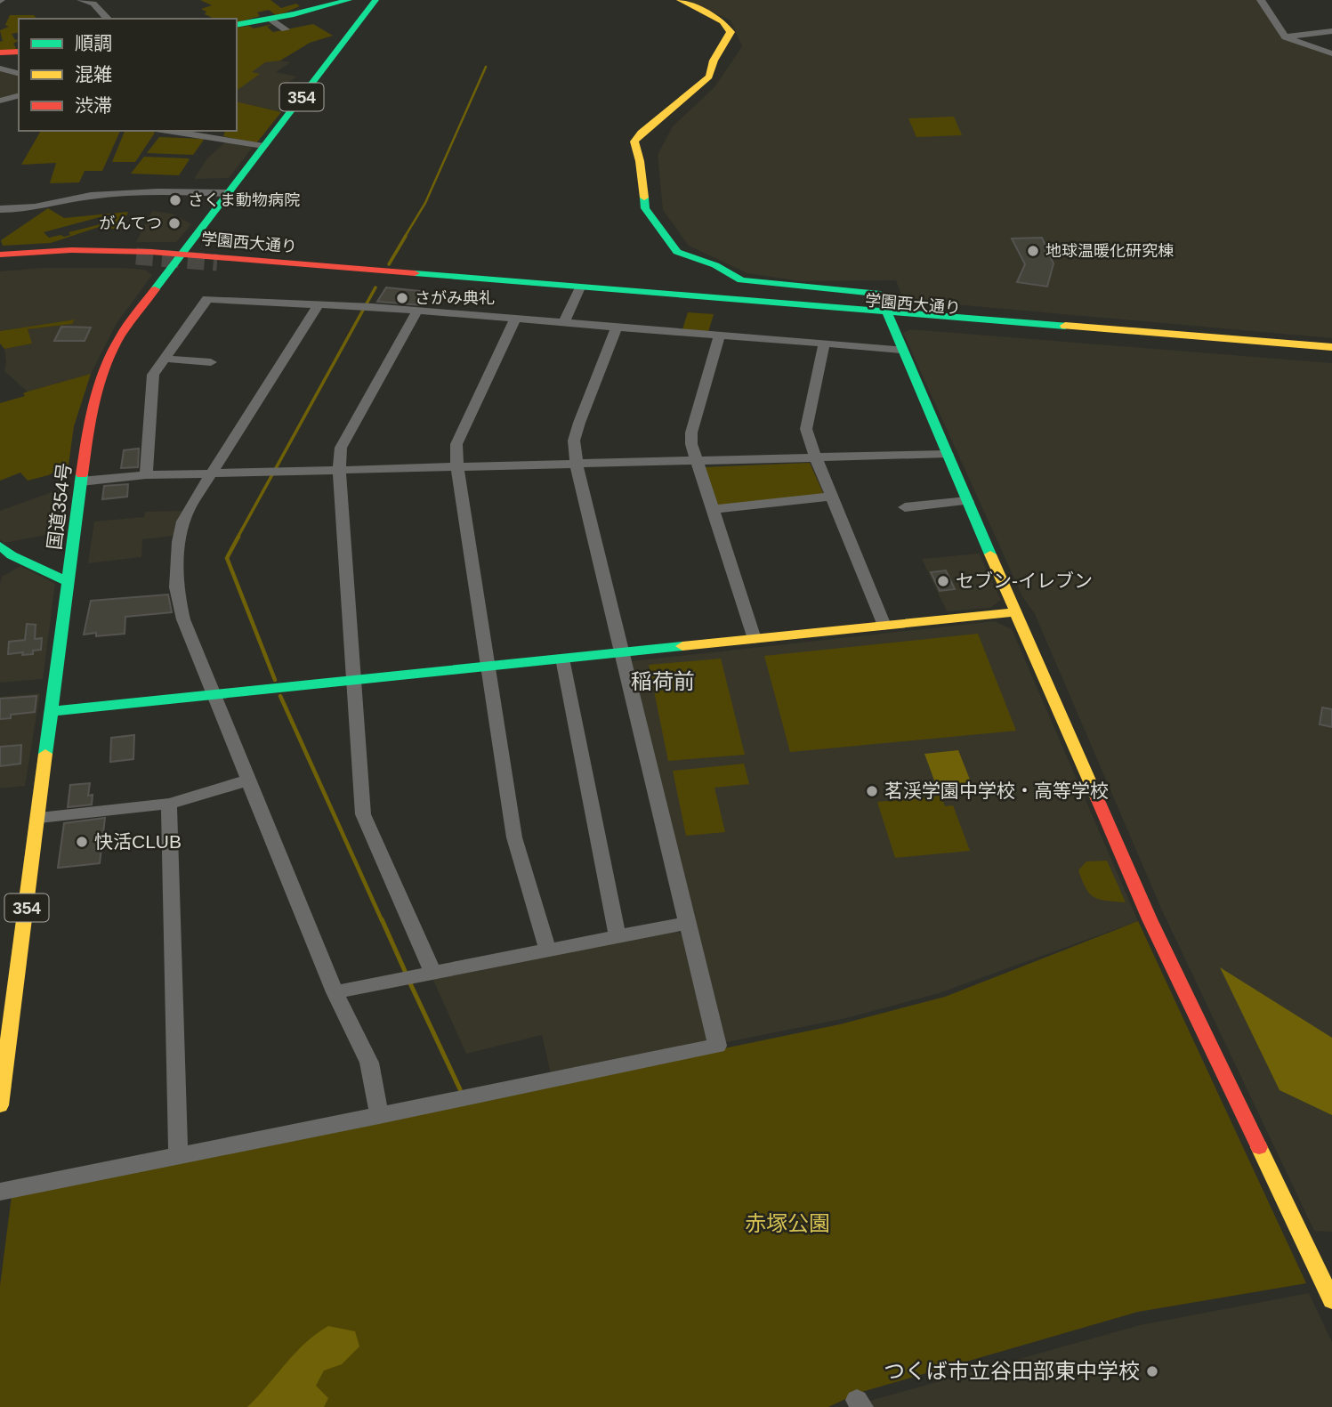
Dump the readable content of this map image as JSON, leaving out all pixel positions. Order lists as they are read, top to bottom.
{
  "streets": {
    "main road": ["354", "学園西大通り", "国道354号"]
  },
  "crossings": [
    ["学園西大通り", "国道354号"]
  ],
  "districts": ["稲荷前"],
  "parks": ["赤塚公園"],
  "places": [
    "さくま動物病院",
    "がんてつ",
    "地球温暖化研究棟",
    "さがみ典礼",
    "セブン-イレブン",
    "茗渓学園中学校・高等学校",
    "快活CLUB",
    "つくば市立谷田部東中学校"
  ],
  "legend": ["順調", "混雑", "渋滞"]
}
